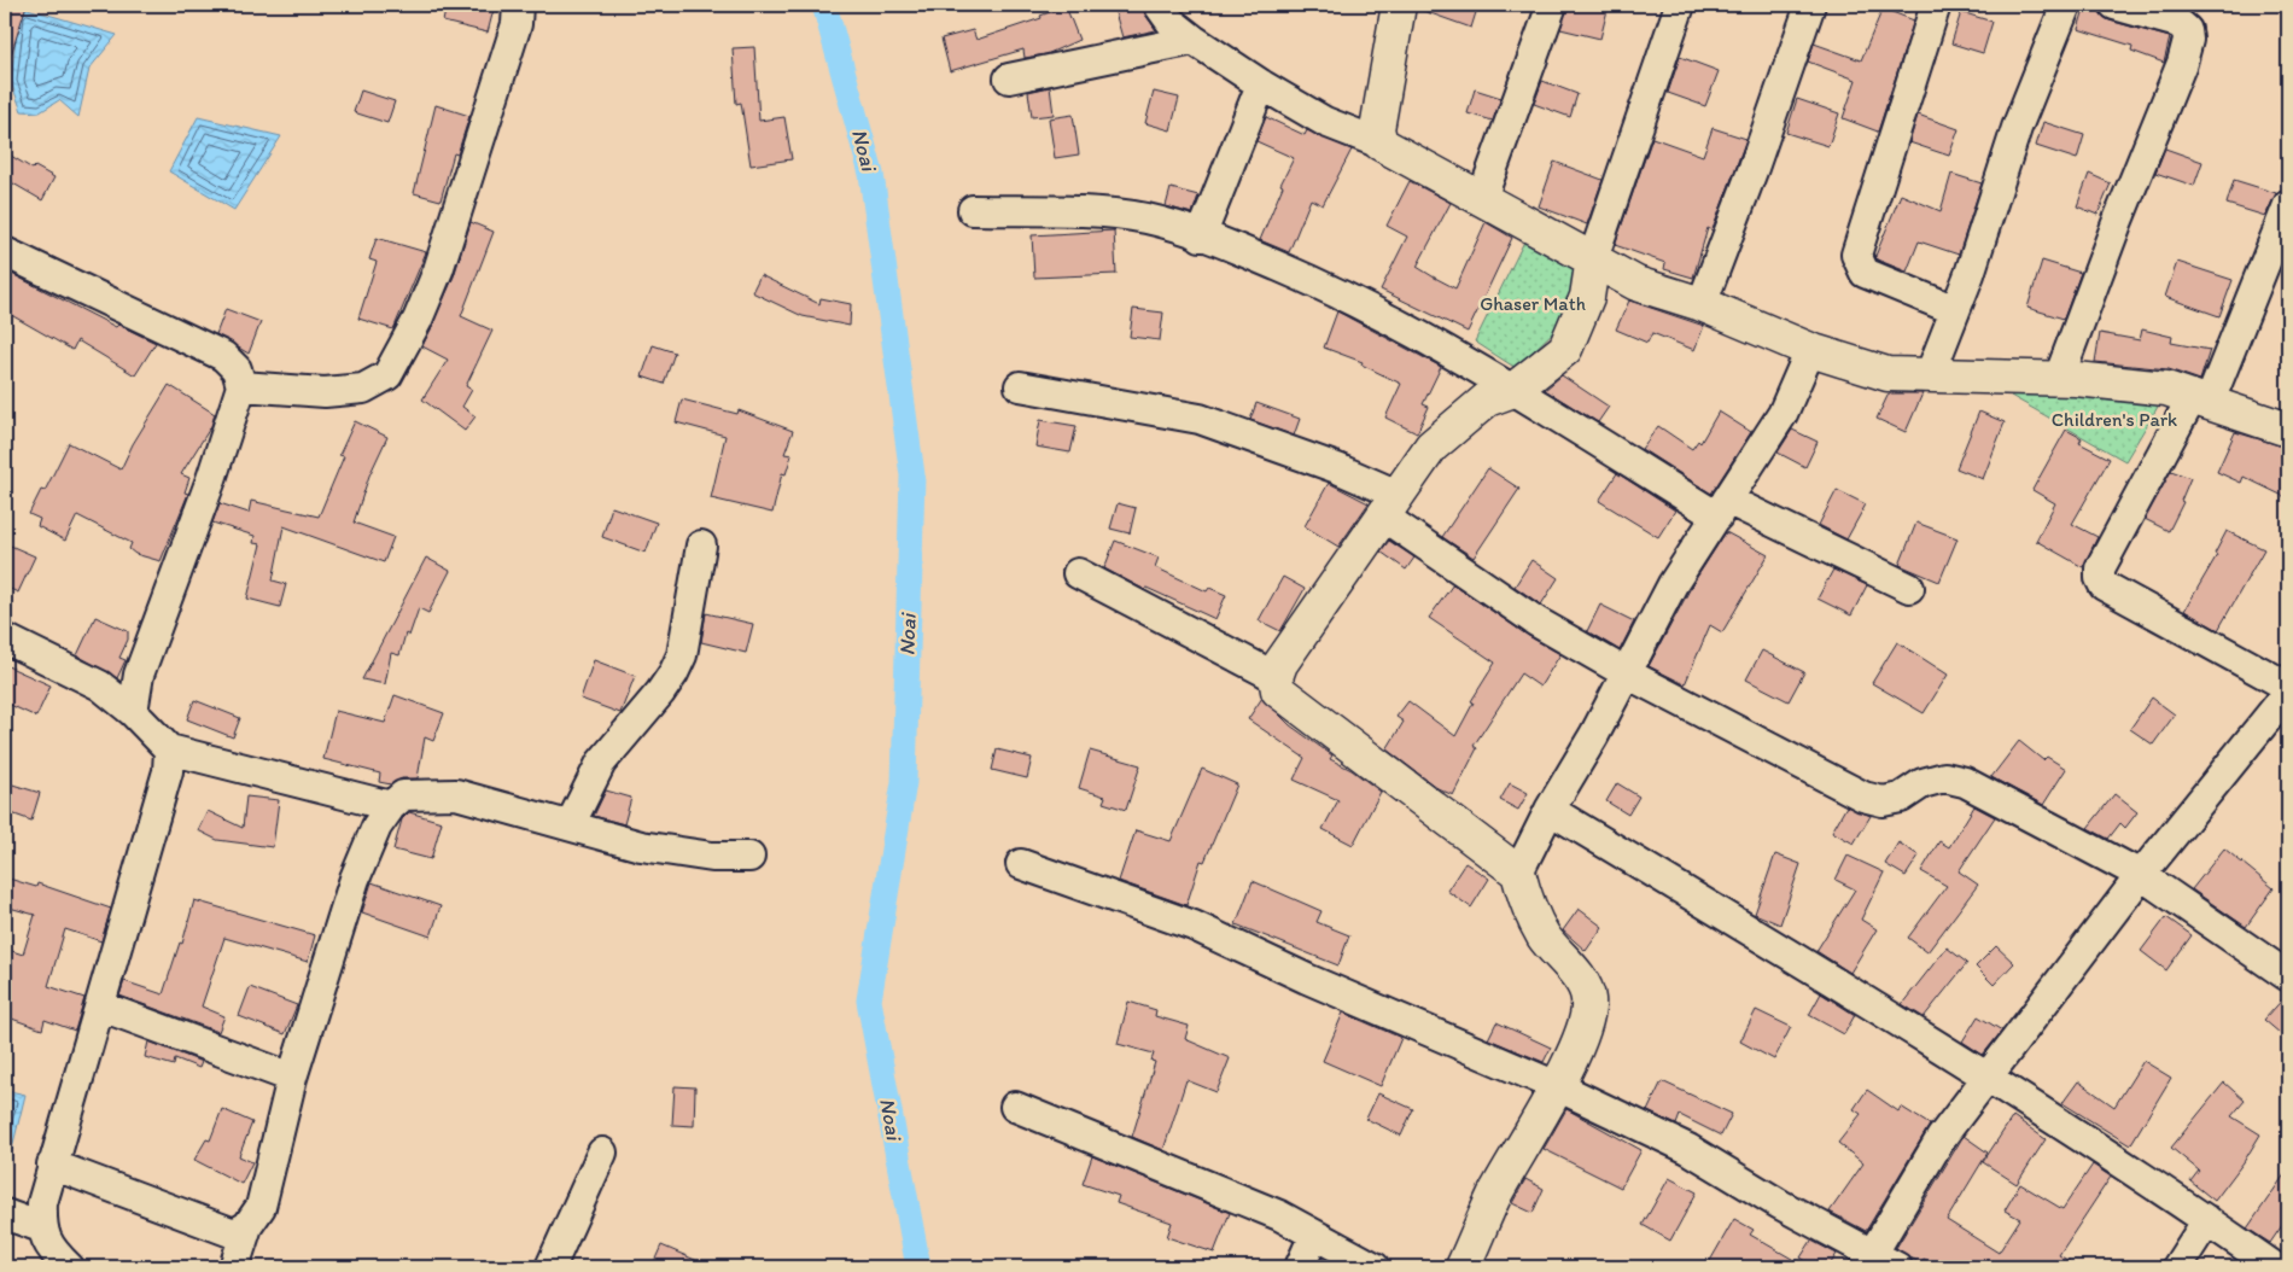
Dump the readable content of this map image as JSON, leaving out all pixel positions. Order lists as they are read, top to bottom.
{
  "water": ["Noai"],
  "parks": ["Ghaser Math", "Children's Park"]
}
